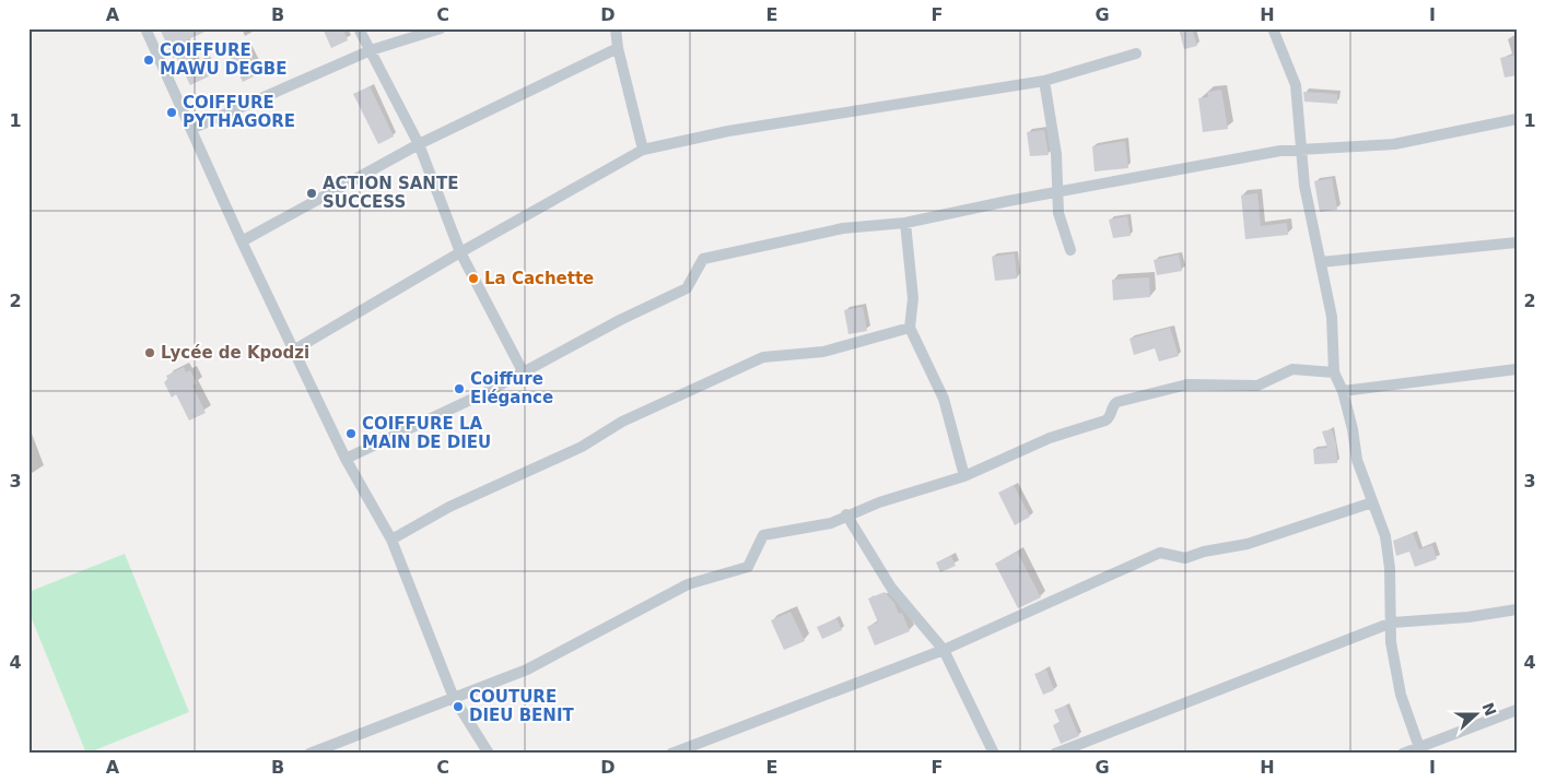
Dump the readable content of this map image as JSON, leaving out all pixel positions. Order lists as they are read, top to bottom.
{
  "places": [
    "COIFFURE MAWU DEGBE",
    "COIFFURE PYTHAGORE",
    "ACTION SANTE SUCCESS",
    "La Cachette",
    "Lycée de Kpodzi",
    "Coiffure Elégance",
    "COIFFURE LA MAIN DE DIEU",
    "COUTURE DIEU BENIT"
  ],
  "north": "right",
  "grid": {
    "columns": [
      "A",
      "B",
      "C",
      "D",
      "E",
      "F",
      "G",
      "H",
      "I"
    ],
    "rows": [
      "1",
      "2",
      "3",
      "4"
    ]
  }
}
